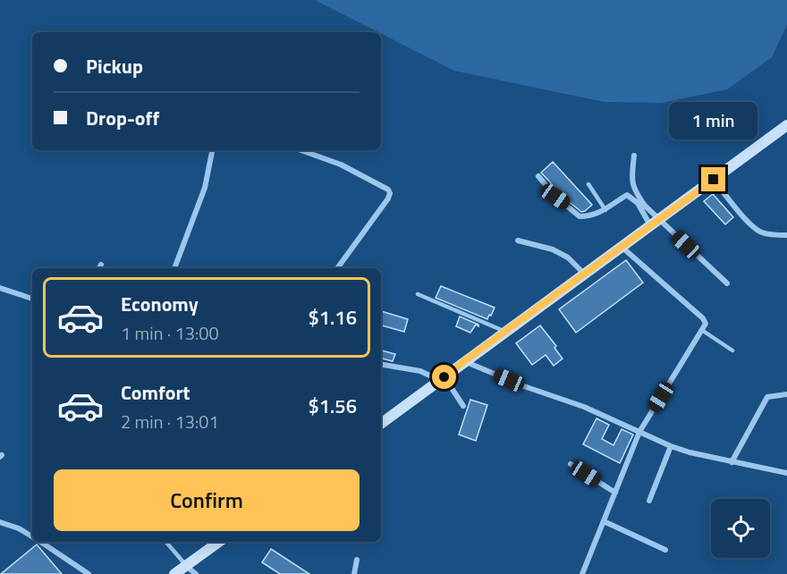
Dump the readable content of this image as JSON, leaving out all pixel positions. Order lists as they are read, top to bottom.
{
  "page": {
    "banner": ["Pickup", "Drop-off"],
    "bubble": "1 min",
    "list": [
      {
        "name": "Economy",
        "note": "1 min · 13:00",
        "value": "$1.16"
      },
      {
        "name": "Comfort",
        "note": "2 min · 13:01",
        "value": "$1.56"
      }
    ],
    "buttons": "Confirm"
  }
}
